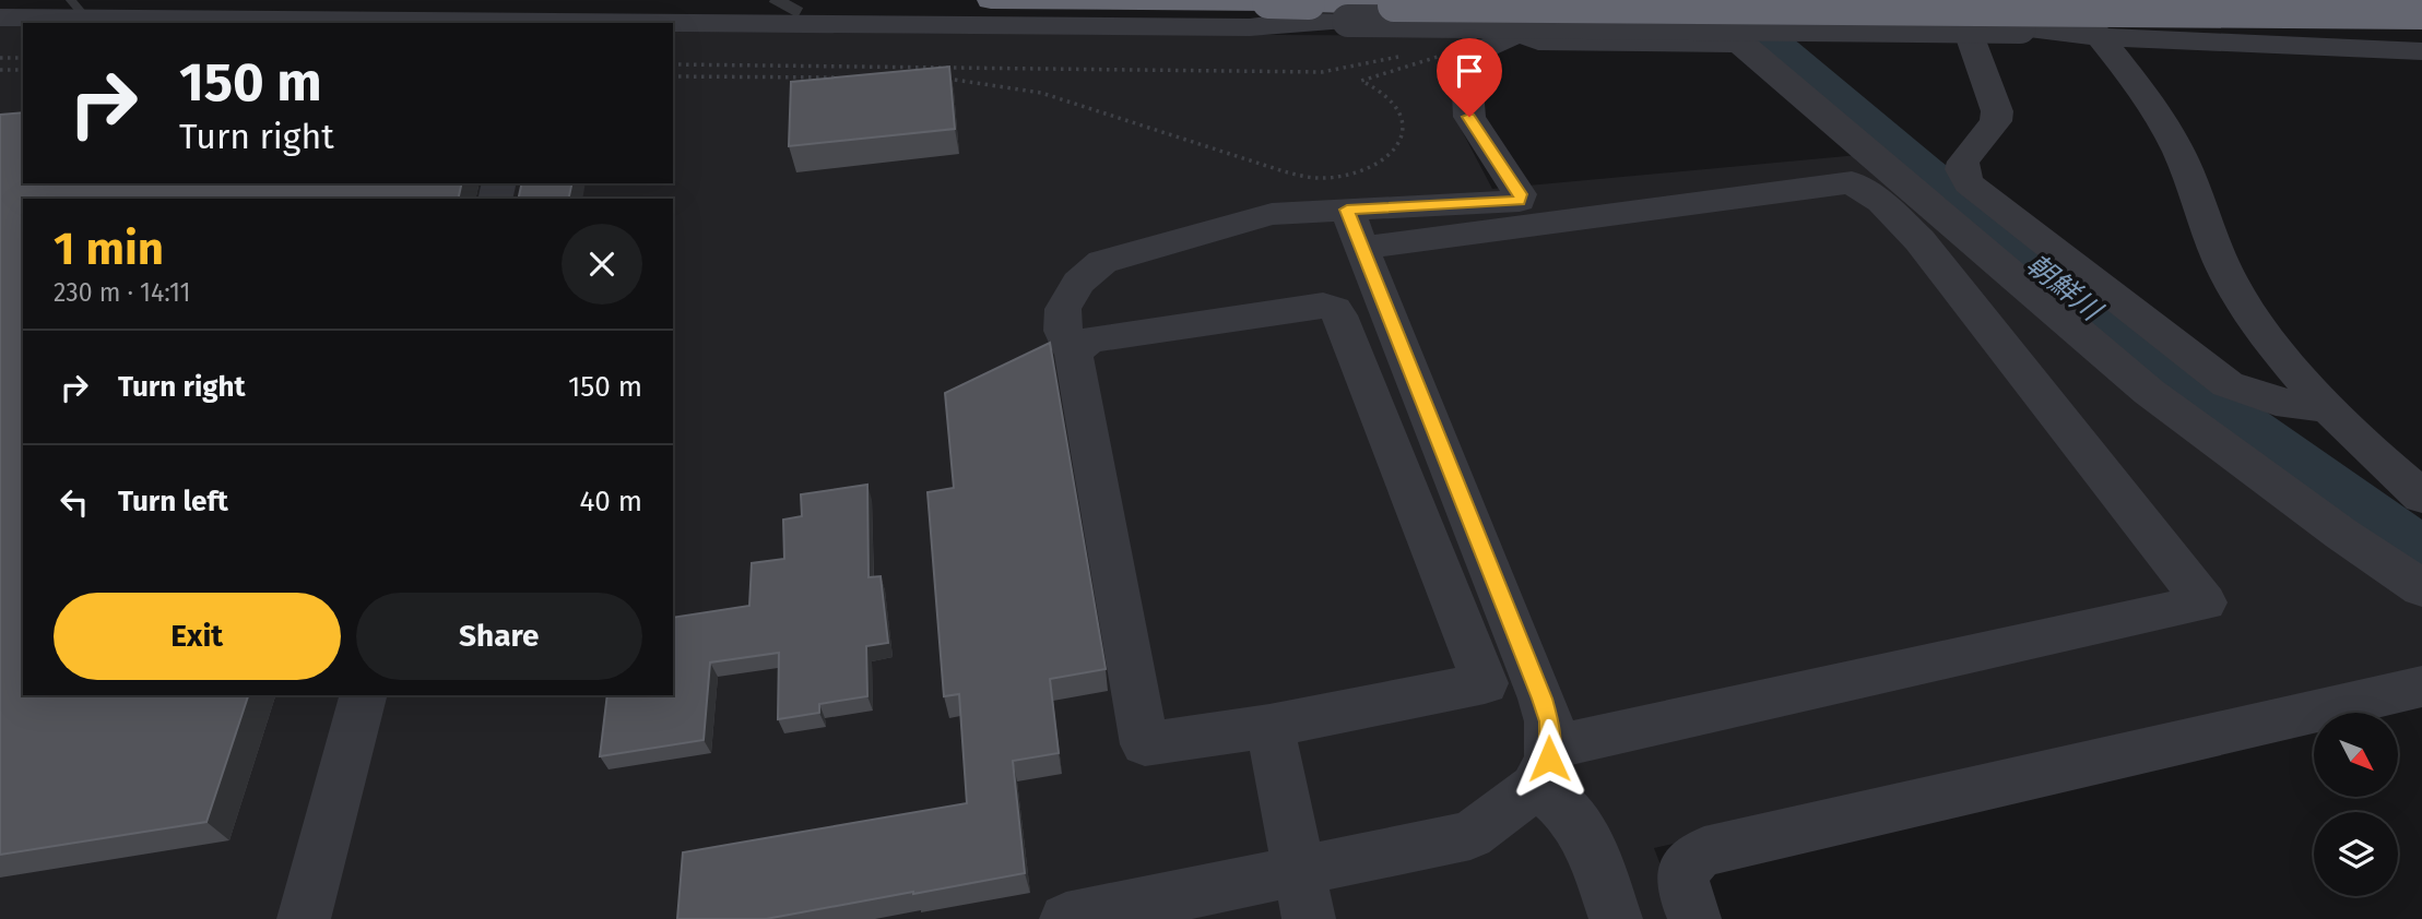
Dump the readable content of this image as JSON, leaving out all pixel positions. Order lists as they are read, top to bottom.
{
  "water": ["朝鮮川"],
  "north": "bottom right",
  "page": {
    "turn": ["150 m", "Turn right"],
    "heading": ["1 min", "230 m · 14:11"],
    "list": [
      {
        "name": "Turn right",
        "value": "150 m"
      },
      {
        "name": "Turn left",
        "value": "40 m"
      }
    ],
    "buttons": ["Exit", "Share"]
  }
}
